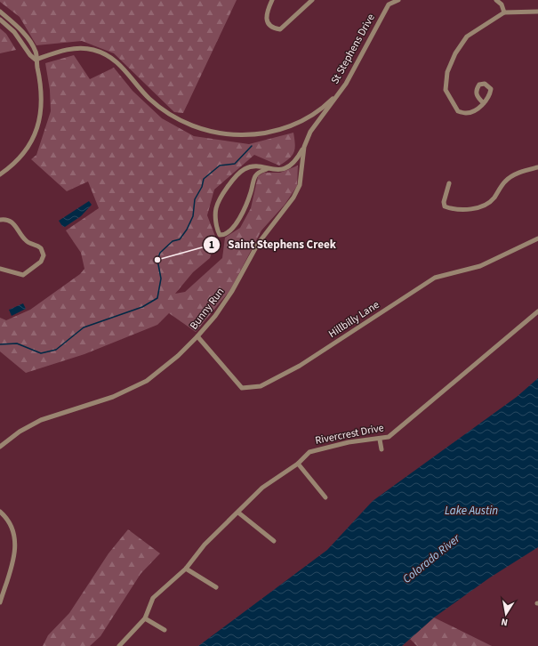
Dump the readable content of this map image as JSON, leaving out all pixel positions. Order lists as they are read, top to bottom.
{
  "streets": {
    "street": [
      "St Stephens Drive",
      "Bunny Run",
      "Hillbilly Lane",
      "Rivercrest Drive"
    ]
  },
  "crossings": [
    ["St Stephens Drive", "Bunny Run"],
    ["Bunny Run", "Hillbilly Lane"]
  ],
  "water": ["Lake Austin", "Colorado River"],
  "places": ["Saint Stephens Creek"],
  "north": "bottom"
}
